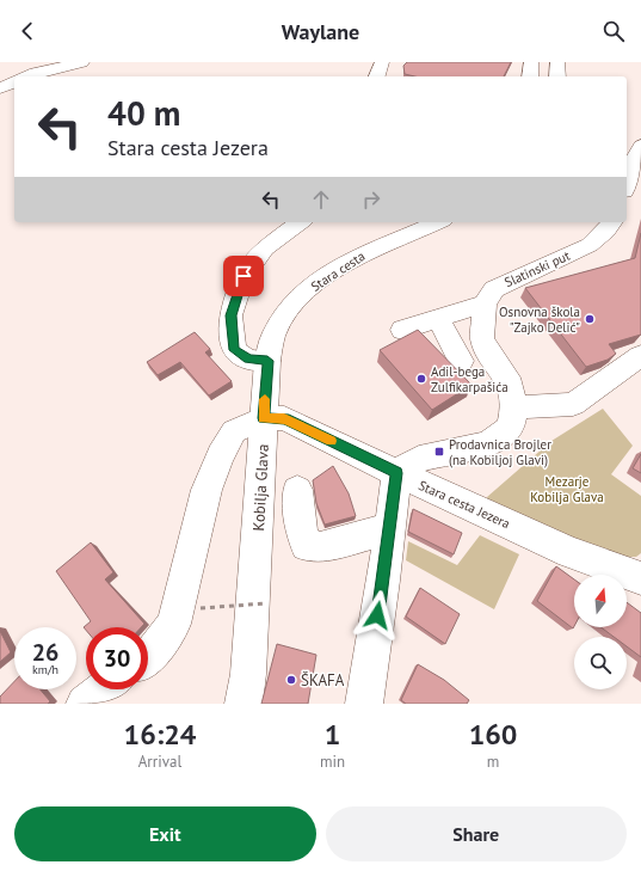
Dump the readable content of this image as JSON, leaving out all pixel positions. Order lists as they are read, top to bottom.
{
  "streets": {
    "street": [
      "Slatinski put",
      "Stara cesta",
      "Kobilja Glava",
      "Stara cesta Jezera"
    ]
  },
  "crossings": [
    ["Stara cesta", "Kobilja Glava"],
    ["Stara cesta", "Stara cesta Jezera"],
    ["Kobilja Glava", "Stara cesta Jezera"]
  ],
  "parks": ["Mezarje Kobilja Glava"],
  "places": {
    "other": ["Osnovna škola \"Zajko Delić\"", "Adil-bega Zulfikarpašića", "ŠKAFA"],
    "transit": ["Prodavnica Brojler (na Kobiljoj Glavi)"]
  },
  "north": "top",
  "page": {
    "header": "Waylane",
    "turn": ["40 m", "Stara cesta Jezera"],
    "speed": "26 km/h",
    "limit": "30",
    "eta": [
      "16:24",
      "Arrival",
      "1",
      "min",
      "160",
      "m"
    ],
    "buttons": ["Exit", "Share"]
  }
}
